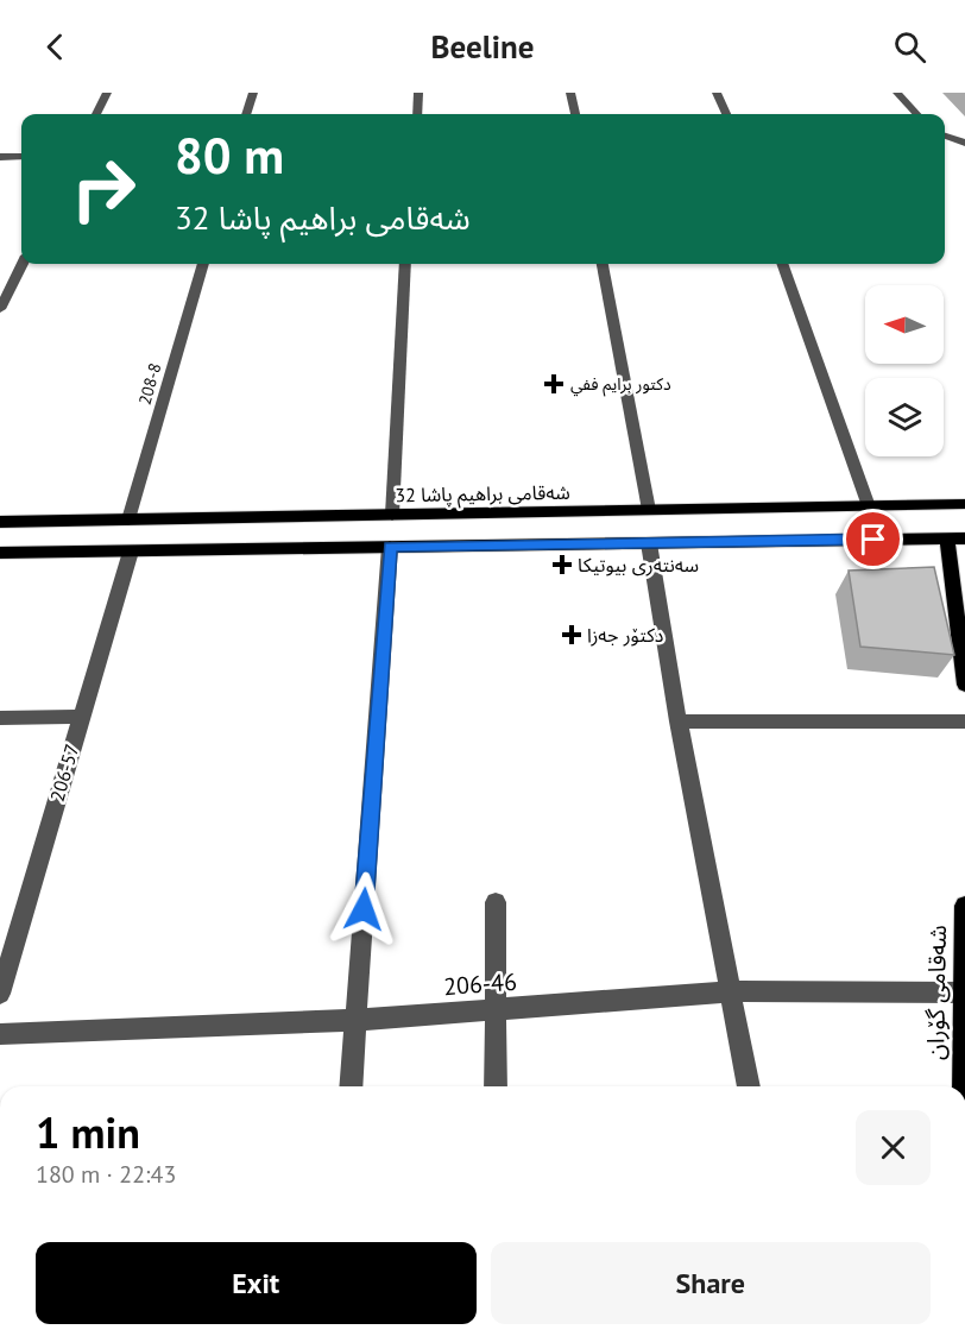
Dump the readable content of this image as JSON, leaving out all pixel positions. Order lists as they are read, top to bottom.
{
  "streets": {
    "main road": ["شەقامی براهیم پاشا 32", "شەقامی گۆران"],
    "street": ["208-8", "206-57", "206-46"]
  },
  "crossings": [
    ["208-8", "شەقامی براهیم پاشا 32"],
    ["206-46", "شەقامی گۆران"]
  ],
  "places": {
    "health": ["دكتور برايم ففي", "سەنتەری بیوتیکا", "دکتۆر جەزا"]
  },
  "north": "left",
  "page": {
    "header": "Beeline",
    "turn": ["80 m", "شەقامی براهیم پاشا 32"],
    "heading": ["1 min", "180 m · 22:43"],
    "buttons": ["Exit", "Share"]
  }
}
